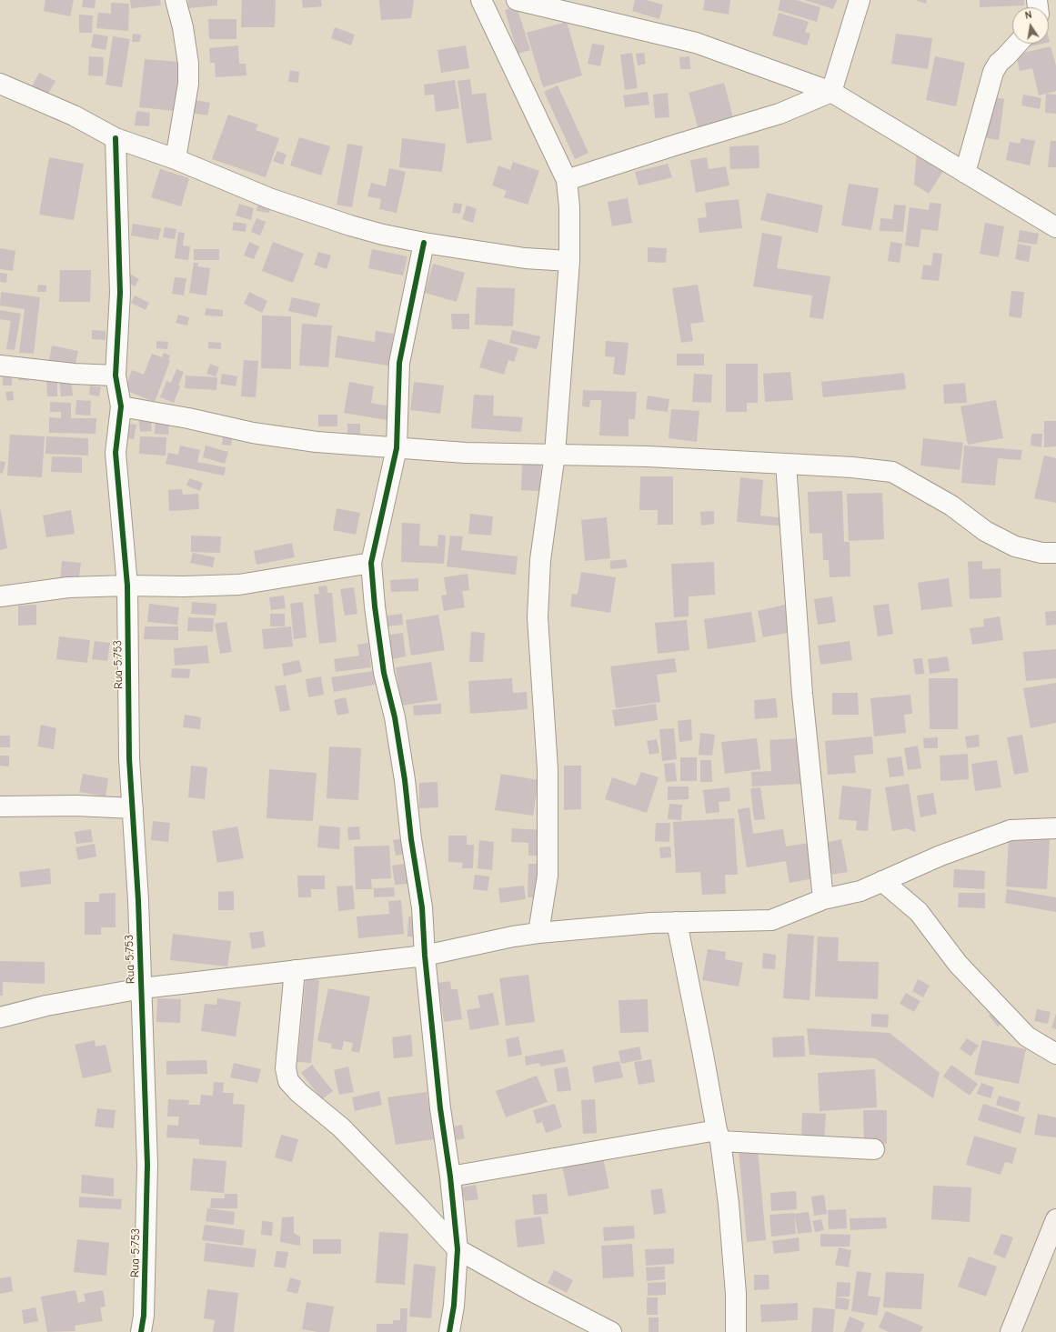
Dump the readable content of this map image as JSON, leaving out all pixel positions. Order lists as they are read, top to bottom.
{
  "streets": {
    "street": ["Rua 5.753"]
  },
  "north": "top"
}
